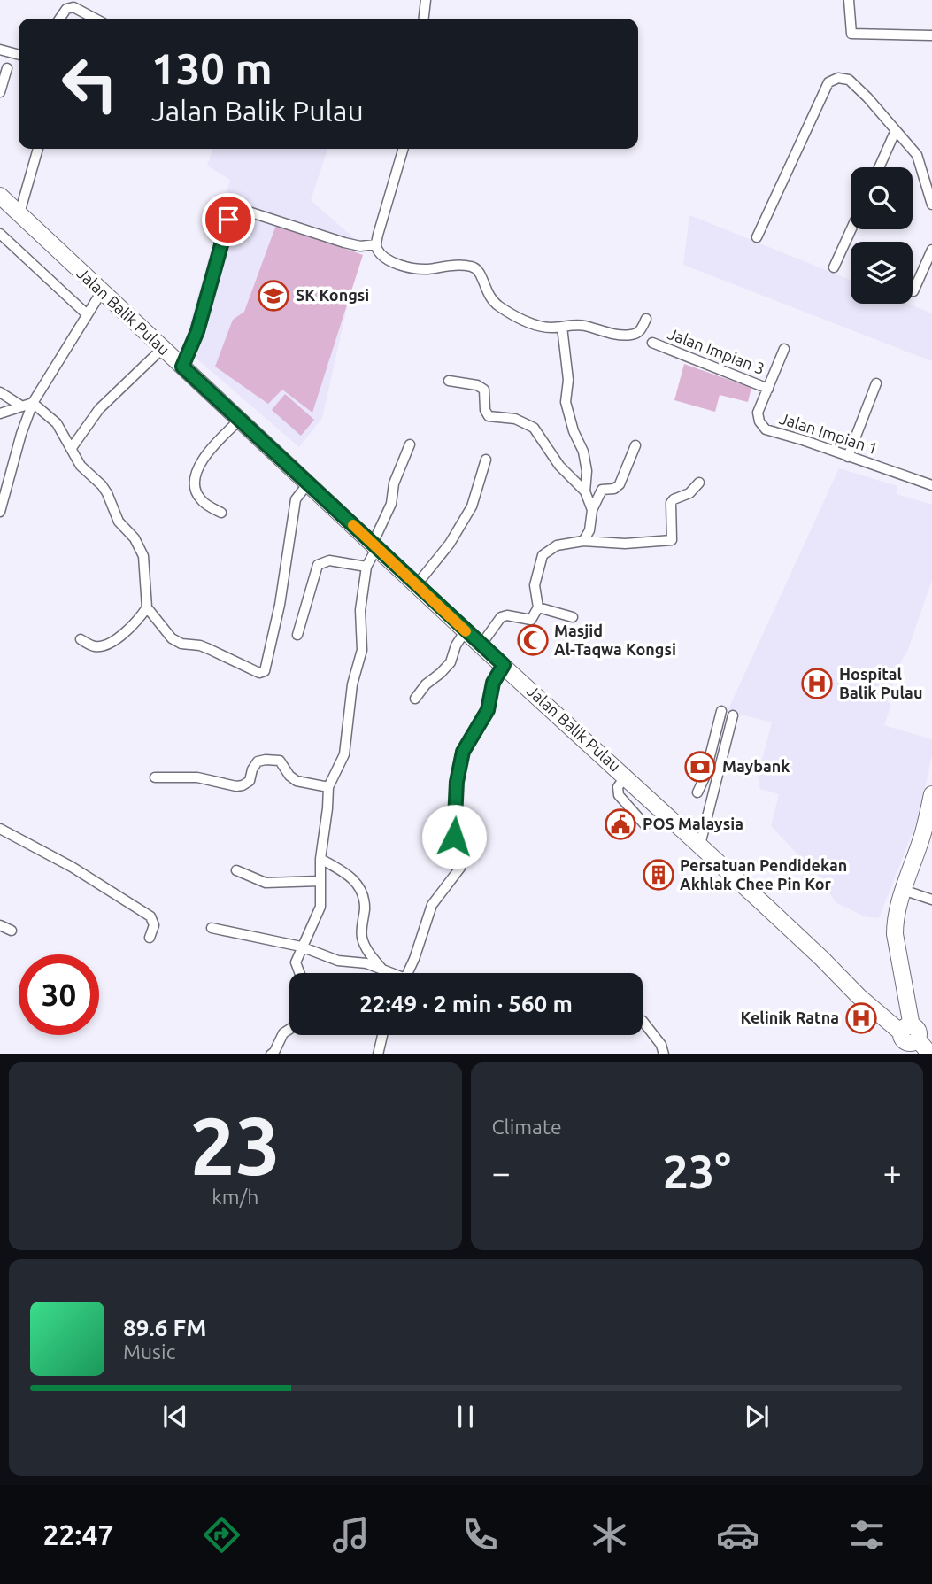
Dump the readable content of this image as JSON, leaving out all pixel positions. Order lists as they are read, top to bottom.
{
  "streets": {
    "main road": ["Jalan Balik Pulau"],
    "street": ["Jalan Impian 3", "Jalan Impian 1"]
  },
  "crossings": [
    ["Jalan Impian 3", "Jalan Impian 1"]
  ],
  "places": {
    "school or university": ["SK Kongsi"],
    "mosque": ["Masjid Al-Taqwa Kongsi"],
    "hospital": ["Hospital Balik Pulau", "Kelinik Ratna"],
    "bank": ["Maybank"],
    "public building": ["POS Malaysia"],
    "building": ["Persatuan Pendidekan Akhlak Chee Pin Kor"]
  },
  "page": {
    "turn": ["130 m", "Jalan Balik Pulau"],
    "limit": "30",
    "trip": "22:49 · 2 min · 560 m",
    "tile": [
      ["23", "km/h"],
      "Climate"
    ],
    "heat": ["−", "23°", "+"],
    "song": ["89.6 FM", "Music"],
    "tabs": "22:47"
  }
}
